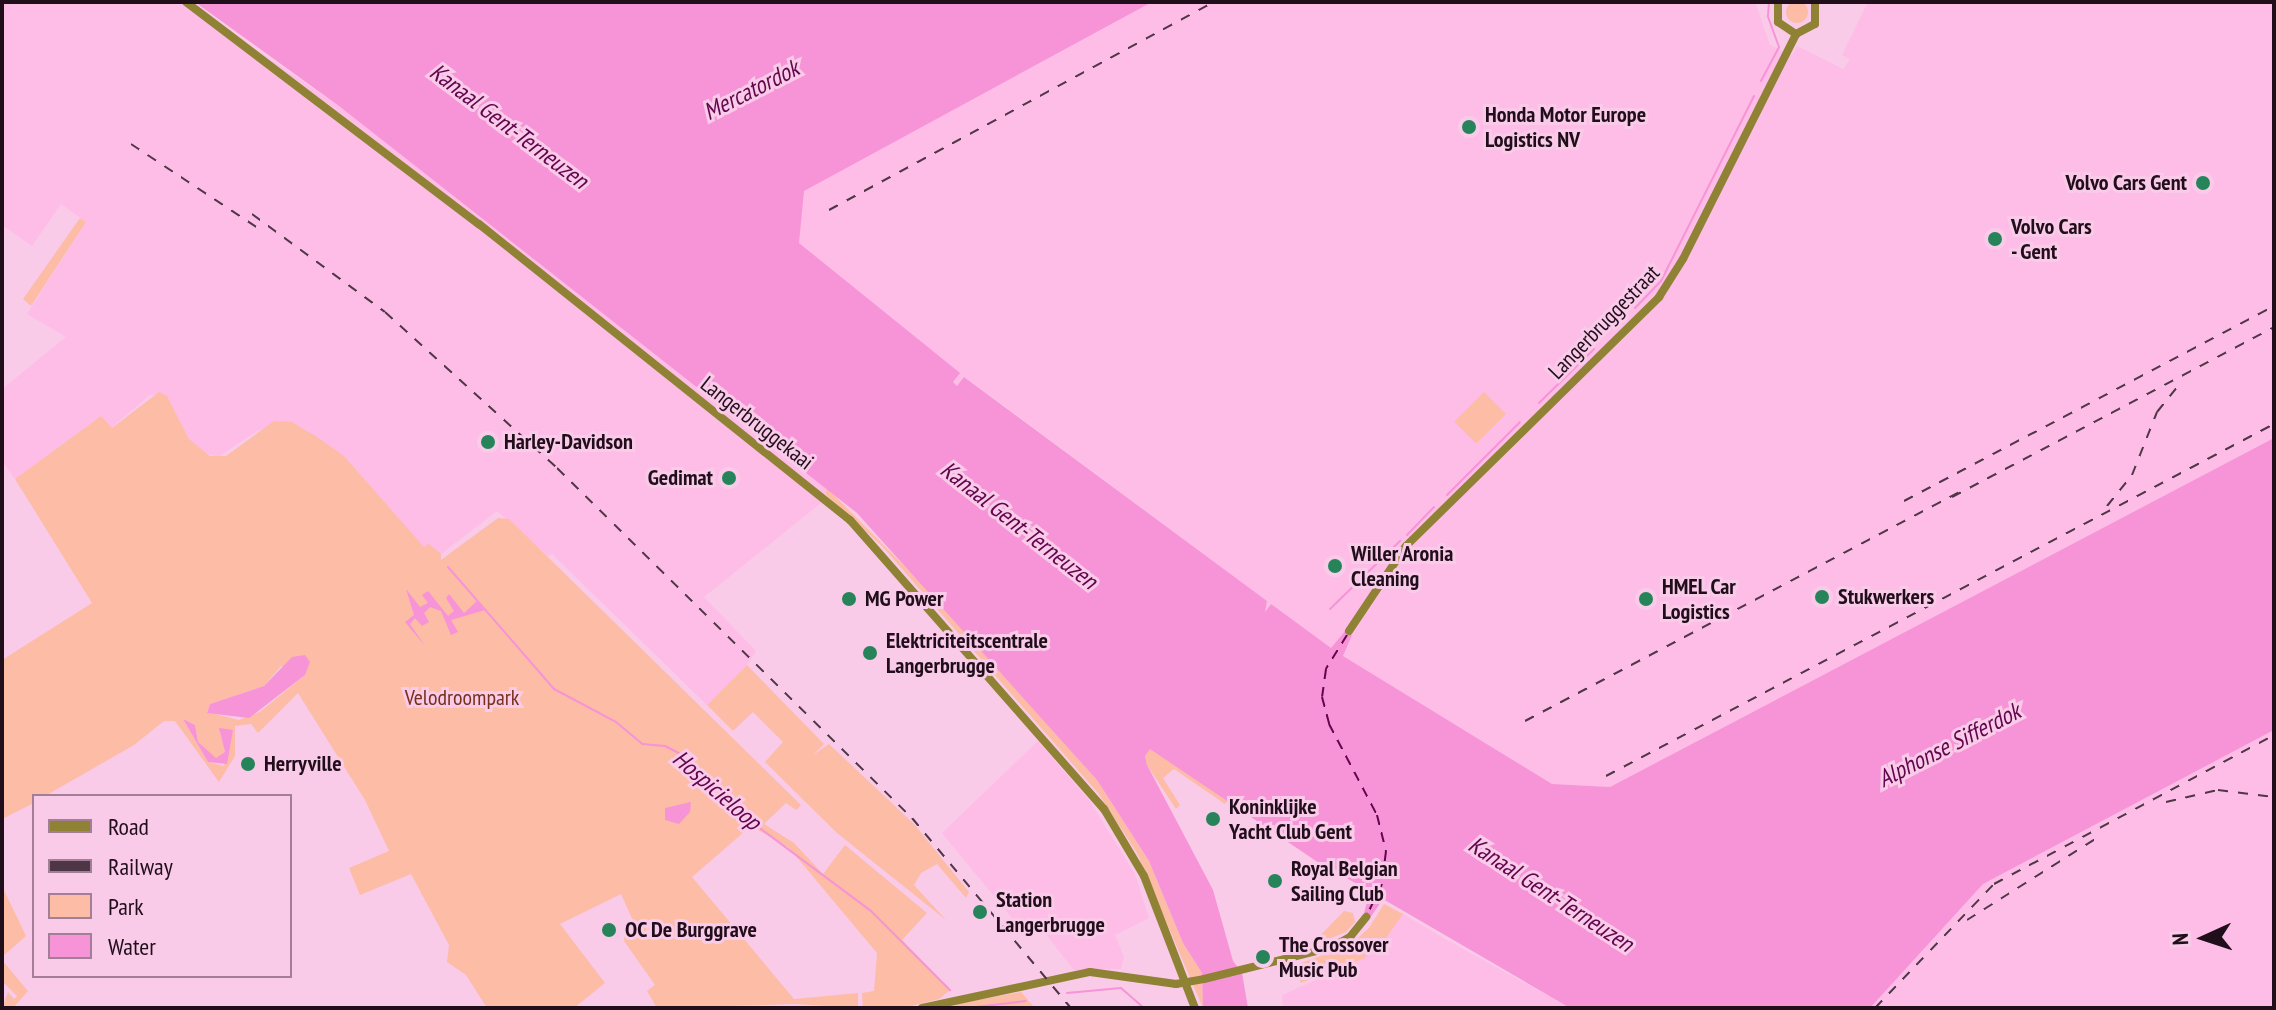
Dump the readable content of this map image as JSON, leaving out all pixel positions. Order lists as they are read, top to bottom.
{
  "streets": {
    "main road": ["Langerbruggestraat", "Langerbruggekaai"]
  },
  "water": [
    "Mercatordok",
    "Kanaal Gent-Terneuzen",
    "Alphonse Sifferdok",
    "Hospicieloop"
  ],
  "parks": ["Velodroompark"],
  "places": [
    "Honda Motor Europe Logistics NV",
    "Volvo Cars Gent",
    "Volvo Cars - Gent",
    "Harley-Davidson",
    "Gedimat",
    "Willer Aronia Cleaning",
    "Stukwerkers",
    "MG Power",
    "HMEL Car Logistics",
    "Elektriciteitscentrale Langerbrugge",
    "Herryville",
    "Koninklijke Yacht Club Gent",
    "Royal Belgian Sailing Club",
    "Station Langerbrugge",
    "OC De Burggrave",
    "The Crossover Music Pub"
  ],
  "legend": [
    "Road",
    "Railway",
    "Park",
    "Water"
  ],
  "north": "left"
}
